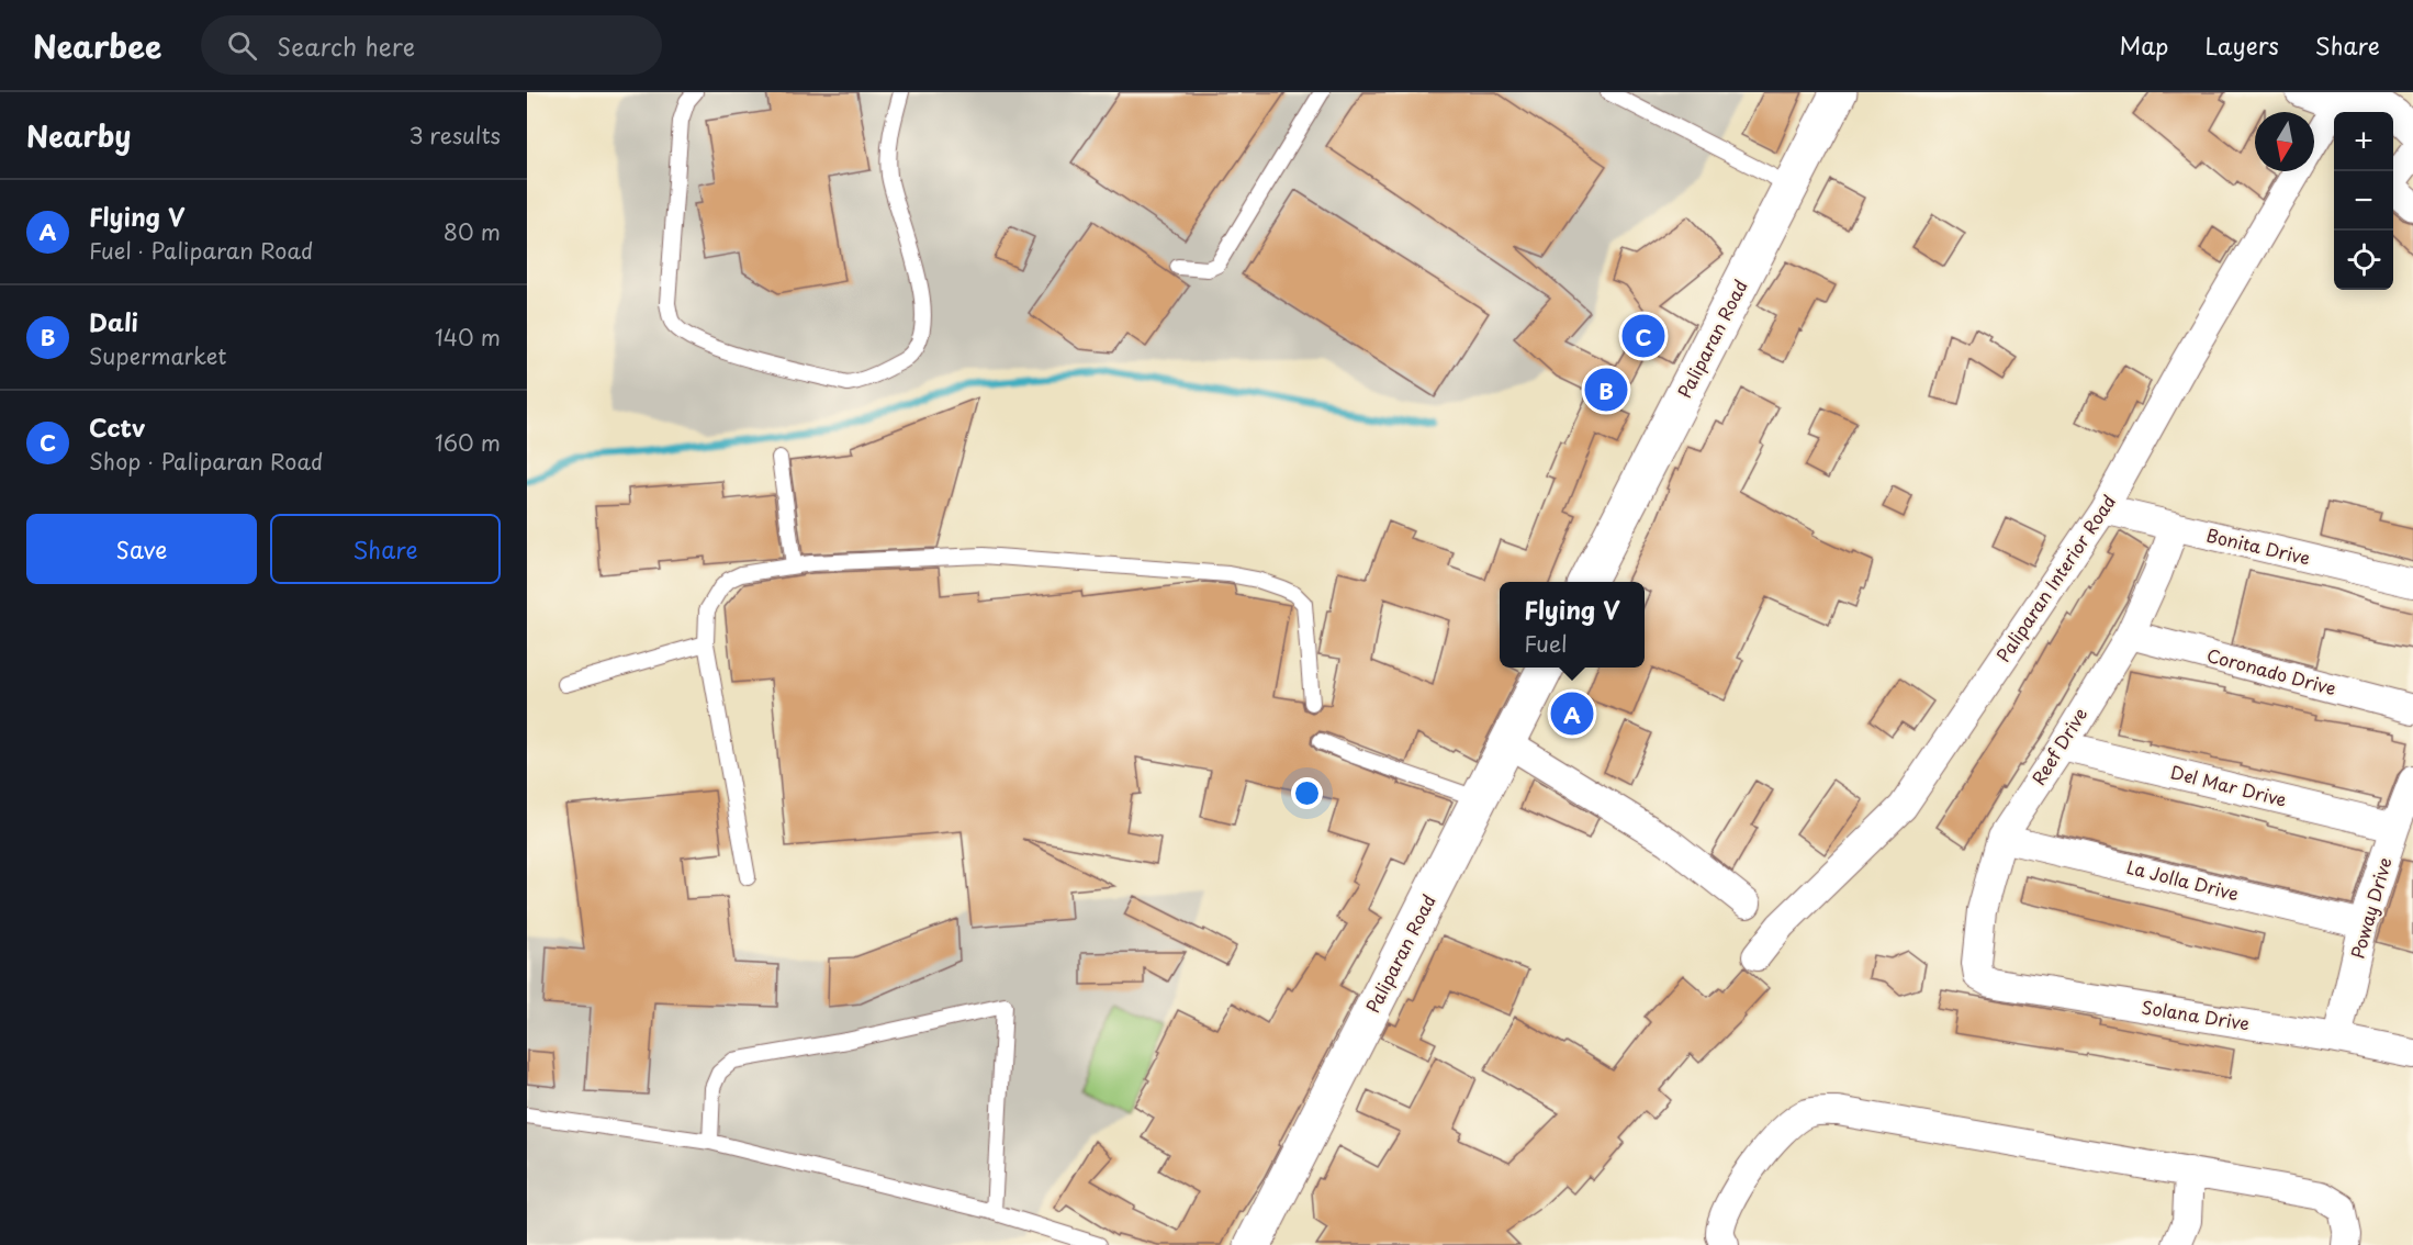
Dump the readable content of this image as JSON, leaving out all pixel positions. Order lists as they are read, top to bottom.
{
  "streets": {
    "main road": ["Paliparan Road"],
    "street": [
      "Bonita Drive",
      "Paliparan Interior Road",
      "Coronado Drive",
      "Reef Drive",
      "Del Mar Drive",
      "La Jolla Drive",
      "Poway Drive",
      "Solana Drive"
    ]
  },
  "crossings": [
    ["Bonita Drive", "Paliparan Interior Road"],
    ["Bonita Drive", "Reef Drive"],
    ["Coronado Drive", "Reef Drive"],
    ["Reef Drive", "Del Mar Drive"],
    ["Reef Drive", "La Jolla Drive"],
    ["Reef Drive", "Solana Drive"],
    ["Del Mar Drive", "Poway Drive"],
    ["La Jolla Drive", "Poway Drive"],
    ["Poway Drive", "Solana Drive"]
  ],
  "north": "bottom",
  "page": {
    "header": "Nearbee",
    "search": "Search here",
    "nav": ["Map", "Layers", "Share"],
    "heading": ["Nearby", "3 results"],
    "map_buttons": ["+", "−"],
    "list": [
      {
        "mark": "A",
        "name": "Flying V",
        "note": "Fuel · Paliparan Road",
        "value": "80 m"
      },
      {
        "mark": "B",
        "name": "Dali",
        "note": "Supermarket",
        "value": "140 m"
      },
      {
        "mark": "C",
        "name": "Cctv",
        "note": "Shop · Paliparan Road",
        "value": "160 m"
      }
    ],
    "pins": ["C", "B", "A"],
    "buttons": ["Save", "Share"],
    "popup": ["Flying V", "Fuel"]
  }
}
